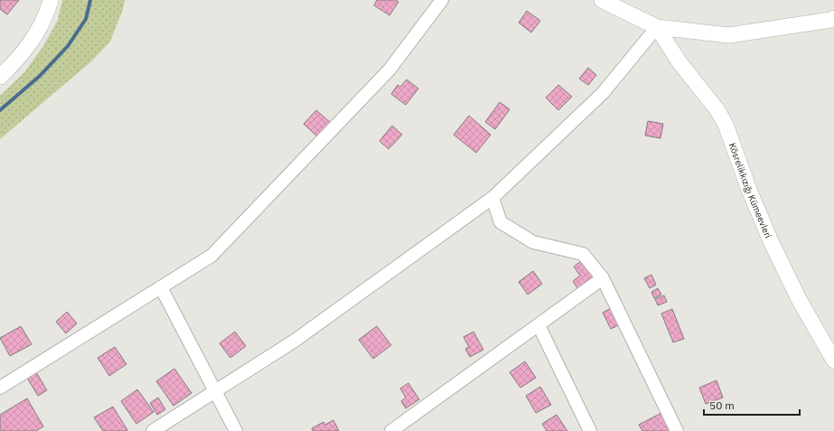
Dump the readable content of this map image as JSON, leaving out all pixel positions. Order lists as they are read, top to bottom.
{
  "streets": {
    "street": ["Kösrelikkızığı Kümeevleri"]
  },
  "scale_bar": "50 m"
}
